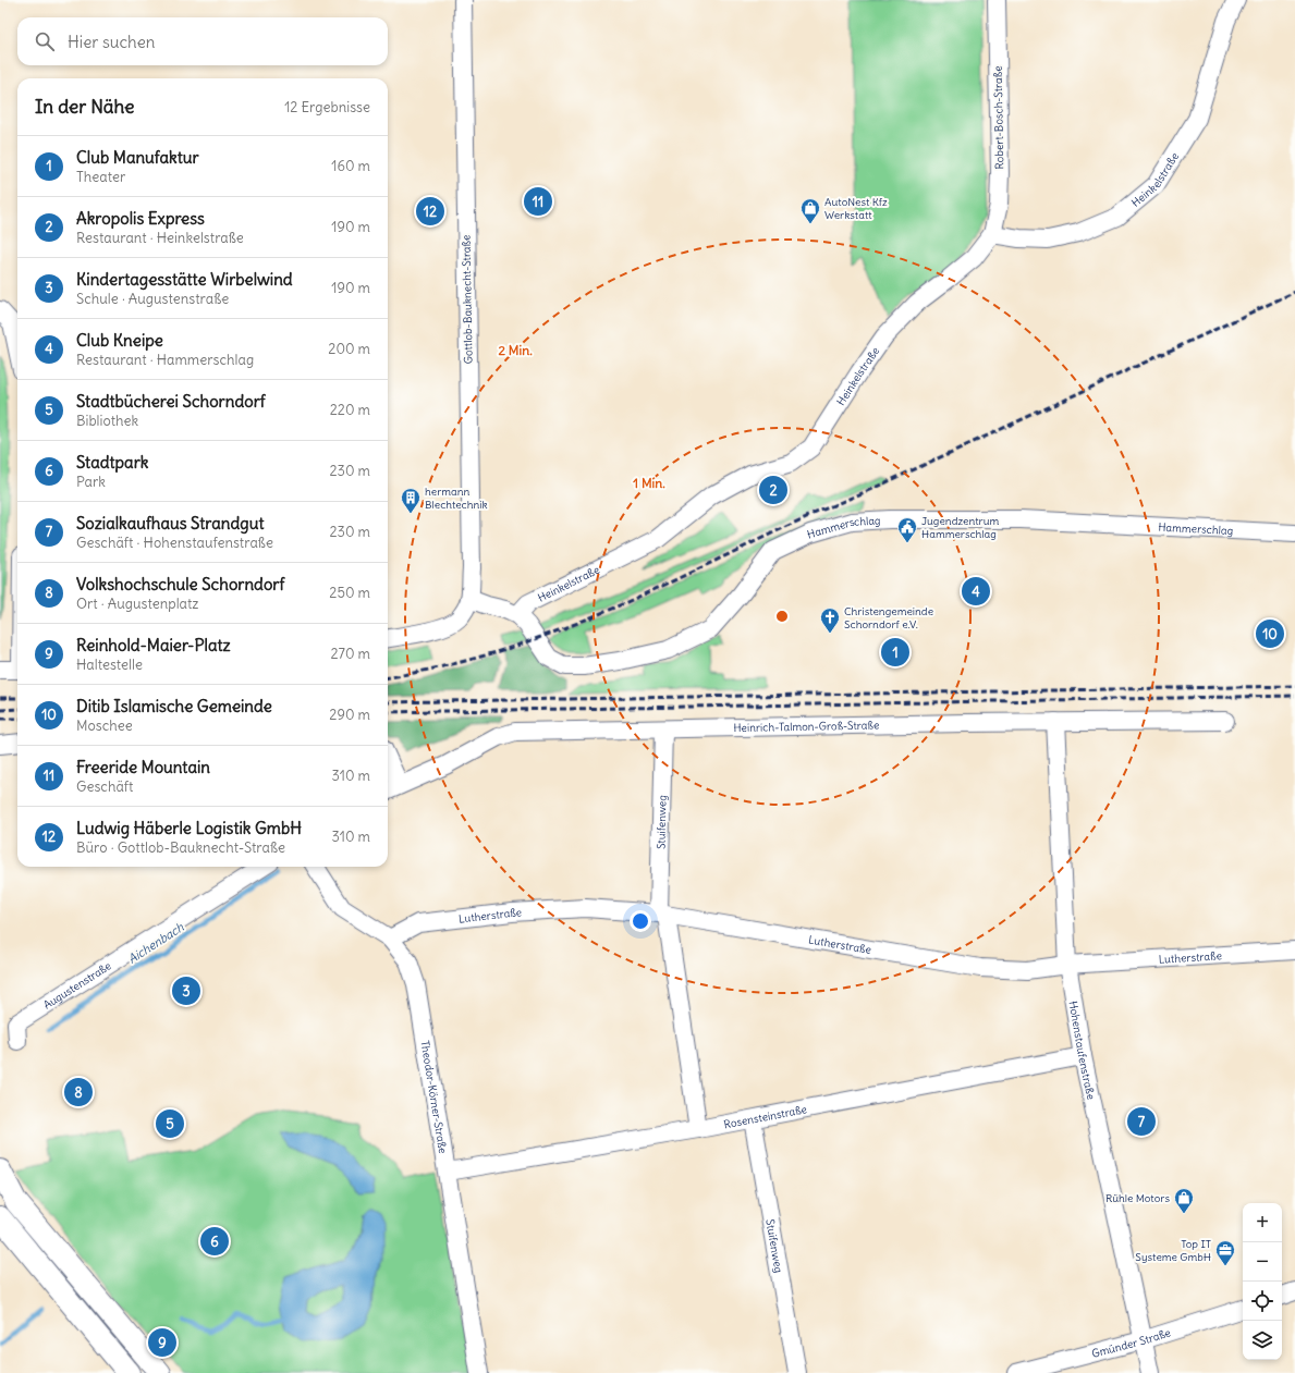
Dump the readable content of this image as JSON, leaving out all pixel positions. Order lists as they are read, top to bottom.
{
  "streets": {
    "street": [
      "Robert-Bosch-Straße",
      "Heinkelstraße",
      "Gottlob-Bauknecht-Straße",
      "Hammerschlag",
      "Heinrich-Talmon-Groß-Straße",
      "Stuifenweg",
      "Lutherstraße",
      "Augustenstraße",
      "Hohenstaufenstraße",
      "Theodor-Körner-Straße",
      "Rosensteinstraße",
      "Gmünder Straße"
    ]
  },
  "crossings": [
    ["Robert-Bosch-Straße", "Heinkelstraße"],
    ["Heinkelstraße", "Hammerschlag"],
    ["Heinrich-Talmon-Groß-Straße", "Stuifenweg"],
    ["Heinrich-Talmon-Groß-Straße", "Hohenstaufenstraße"],
    ["Stuifenweg", "Lutherstraße"],
    ["Stuifenweg", "Rosensteinstraße"],
    ["Lutherstraße", "Hohenstaufenstraße"],
    ["Lutherstraße", "Theodor-Körner-Straße"],
    ["Hohenstaufenstraße", "Rosensteinstraße"],
    ["Hohenstaufenstraße", "Gmünder Straße"],
    ["Theodor-Körner-Straße", "Rosensteinstraße"]
  ],
  "water": ["Aichenbach"],
  "places": {
    "shop": ["AutoNest Kfz Werkstatt", "Rühle Motors"],
    "building": ["hermann Blechtechnik"],
    "public building": ["Jugendzentrum Hammerschlag"],
    "church": ["Christengemeinde Schorndorf e.V."],
    "office": ["Top IT Systeme GmbH"]
  },
  "page": {
    "search": "Hier suchen",
    "heading": ["In der Nähe", "12 Ergebnisse"],
    "list": [
      {
        "mark": "1",
        "name": "Club Manufaktur",
        "note": "Theater",
        "value": "160 m"
      },
      {
        "mark": "2",
        "name": "Akropolis Express",
        "note": "Restaurant · Heinkelstraße",
        "value": "190 m"
      },
      {
        "mark": "3",
        "name": "Kindertagesstätte Wirbelwind",
        "note": "Schule · Augustenstraße",
        "value": "190 m"
      },
      {
        "mark": "4",
        "name": "Club Kneipe",
        "note": "Restaurant · Hammerschlag",
        "value": "200 m"
      },
      {
        "mark": "5",
        "name": "Stadtbücherei Schorndorf",
        "note": "Bibliothek",
        "value": "220 m"
      },
      {
        "mark": "6",
        "name": "Stadtpark",
        "note": "Park",
        "value": "230 m"
      },
      {
        "mark": "7",
        "name": "Sozialkaufhaus Strandgut",
        "note": "Geschäft · Hohenstaufenstraße",
        "value": "230 m"
      },
      {
        "mark": "8",
        "name": "Volkshochschule Schorndorf",
        "note": "Ort · Augustenplatz",
        "value": "250 m"
      },
      {
        "mark": "9",
        "name": "Reinhold-Maier-Platz",
        "note": "Haltestelle",
        "value": "270 m"
      },
      {
        "mark": "10",
        "name": "Ditib Islamische Gemeinde",
        "note": "Moschee",
        "value": "290 m"
      },
      {
        "mark": "11",
        "name": "Freeride Mountain",
        "note": "Geschäft",
        "value": "310 m"
      },
      {
        "mark": "12",
        "name": "Ludwig Häberle Logistik GmbH",
        "note": "Büro · Gottlob-Bauknecht-Straße",
        "value": "310 m"
      }
    ],
    "pins": [
      "11",
      "12",
      "2",
      "4",
      "10",
      "1",
      "3",
      "8",
      "7",
      "5",
      "6",
      "9"
    ],
    "map_buttons": ["+", "−"]
  },
  "rings": ["2 Min.", "1 Min."]
}
